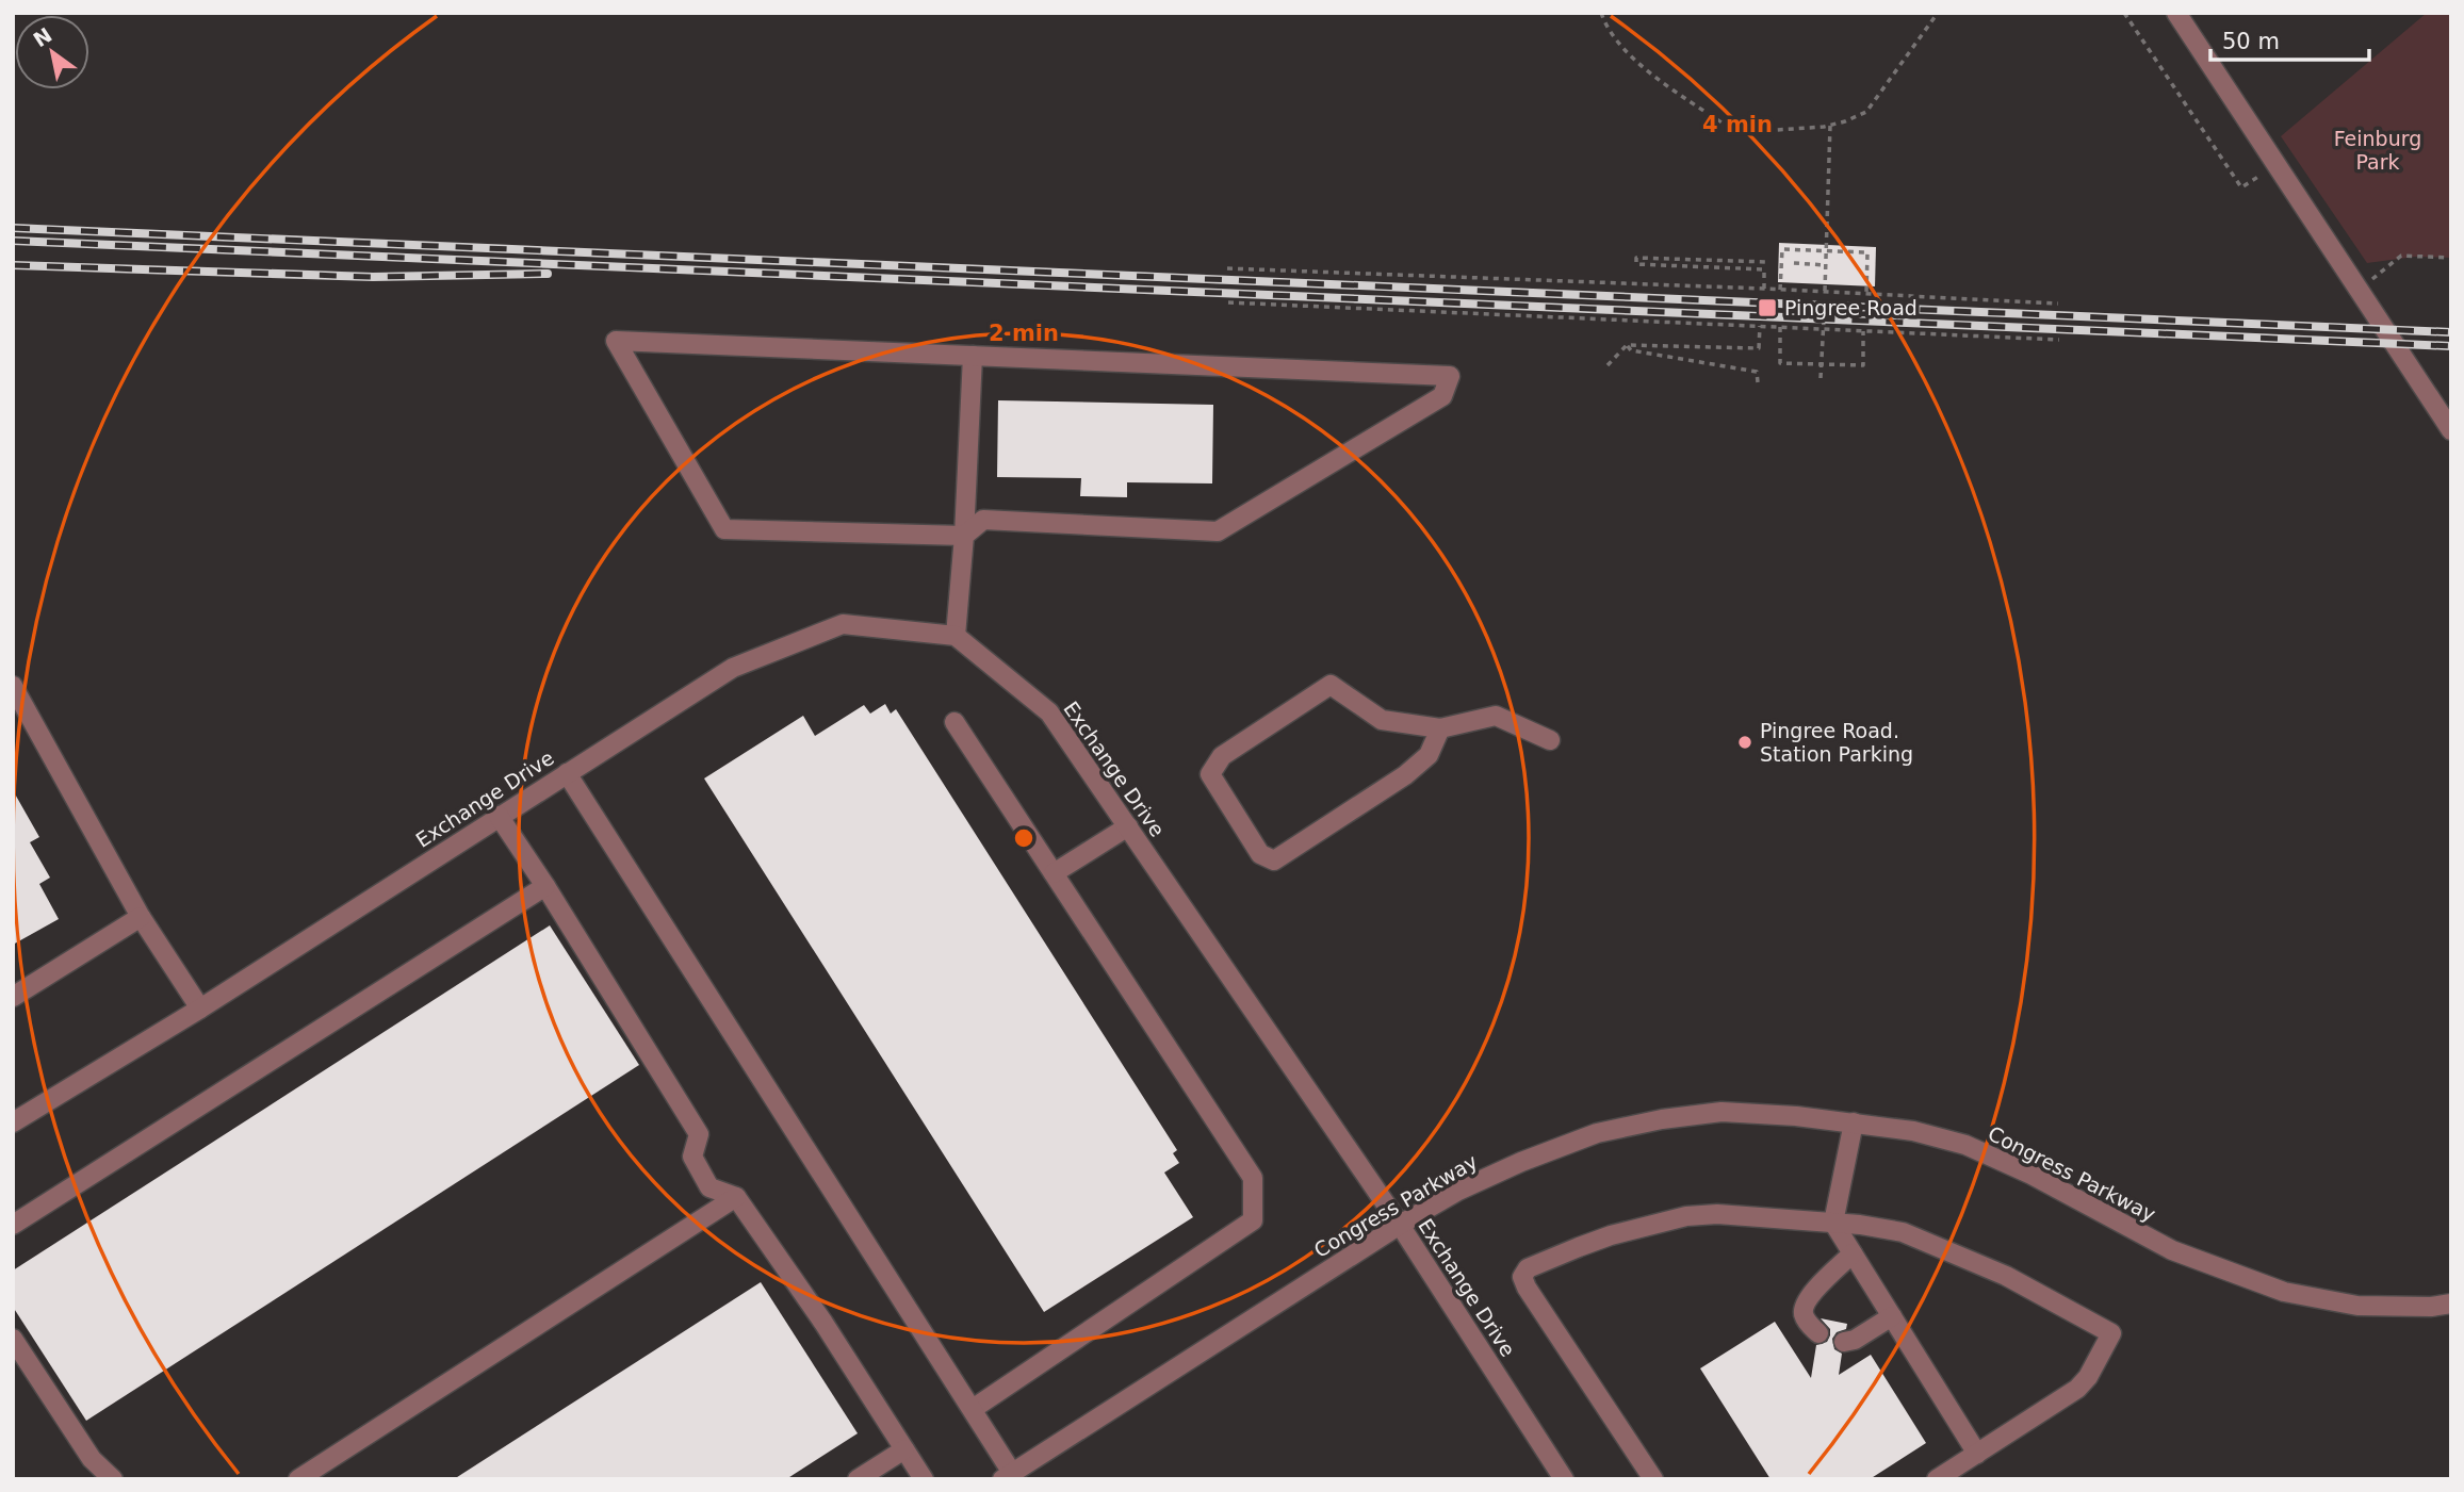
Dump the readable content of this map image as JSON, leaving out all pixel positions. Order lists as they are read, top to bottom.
{
  "streets": {
    "street": ["Exchange Drive", "Congress Parkway"]
  },
  "crossings": [
    ["Exchange Drive", "Congress Parkway"]
  ],
  "parks": ["Feinburg Park"],
  "places": {
    "transit": ["Pingree Road"],
    "other": ["Pingree Road. Station Parking"]
  },
  "scale_bar": "50 m",
  "north": "top left",
  "rings": ["4 min", "2 min"]
}
